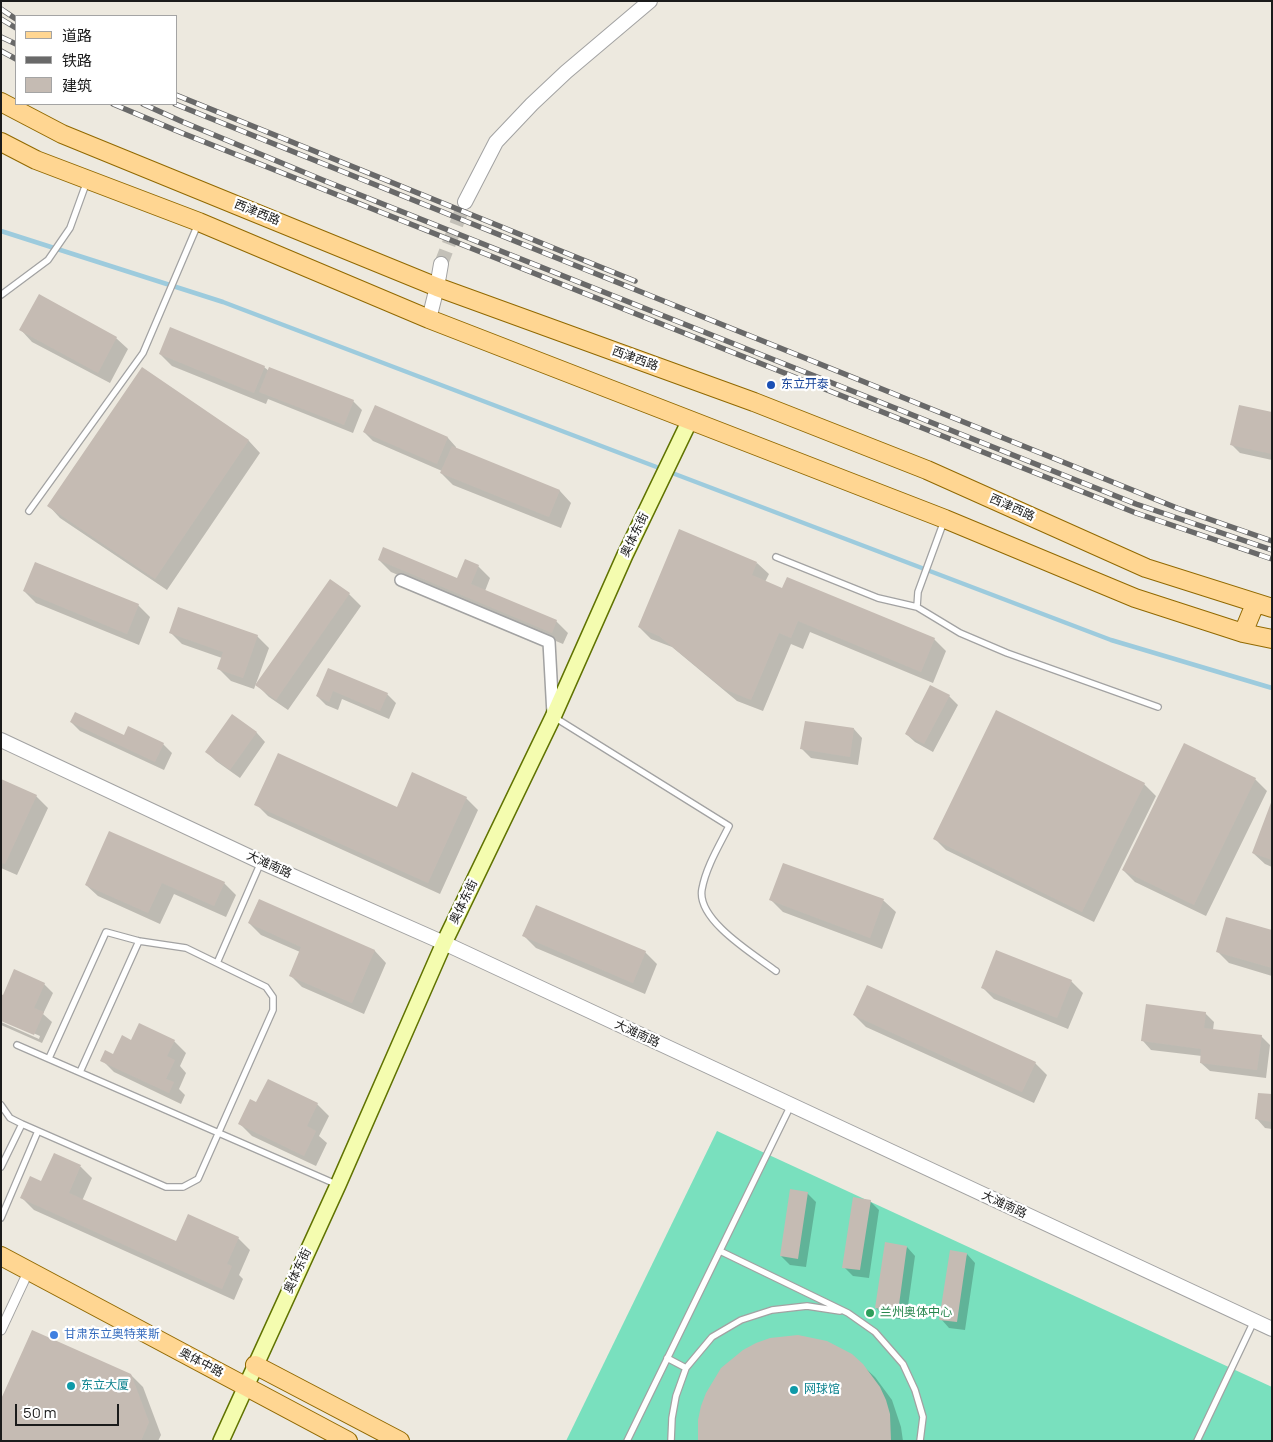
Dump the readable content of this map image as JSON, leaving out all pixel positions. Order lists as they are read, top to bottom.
{
  "streets": {
    "main road": ["西津西路", "奥体东街", "奥体中路"],
    "street": ["大滩南路"]
  },
  "crossings": [
    ["奥体东街", "大滩南路"],
    ["奥体东街", "奥体中路"]
  ],
  "places": [
    "东立开泰",
    "兰州奥体中心",
    "甘肃东立奥特莱斯",
    "东立大厦",
    "网球馆"
  ],
  "legend": ["道路", "铁路", "建筑"],
  "scale_bar": "50 m"
}
